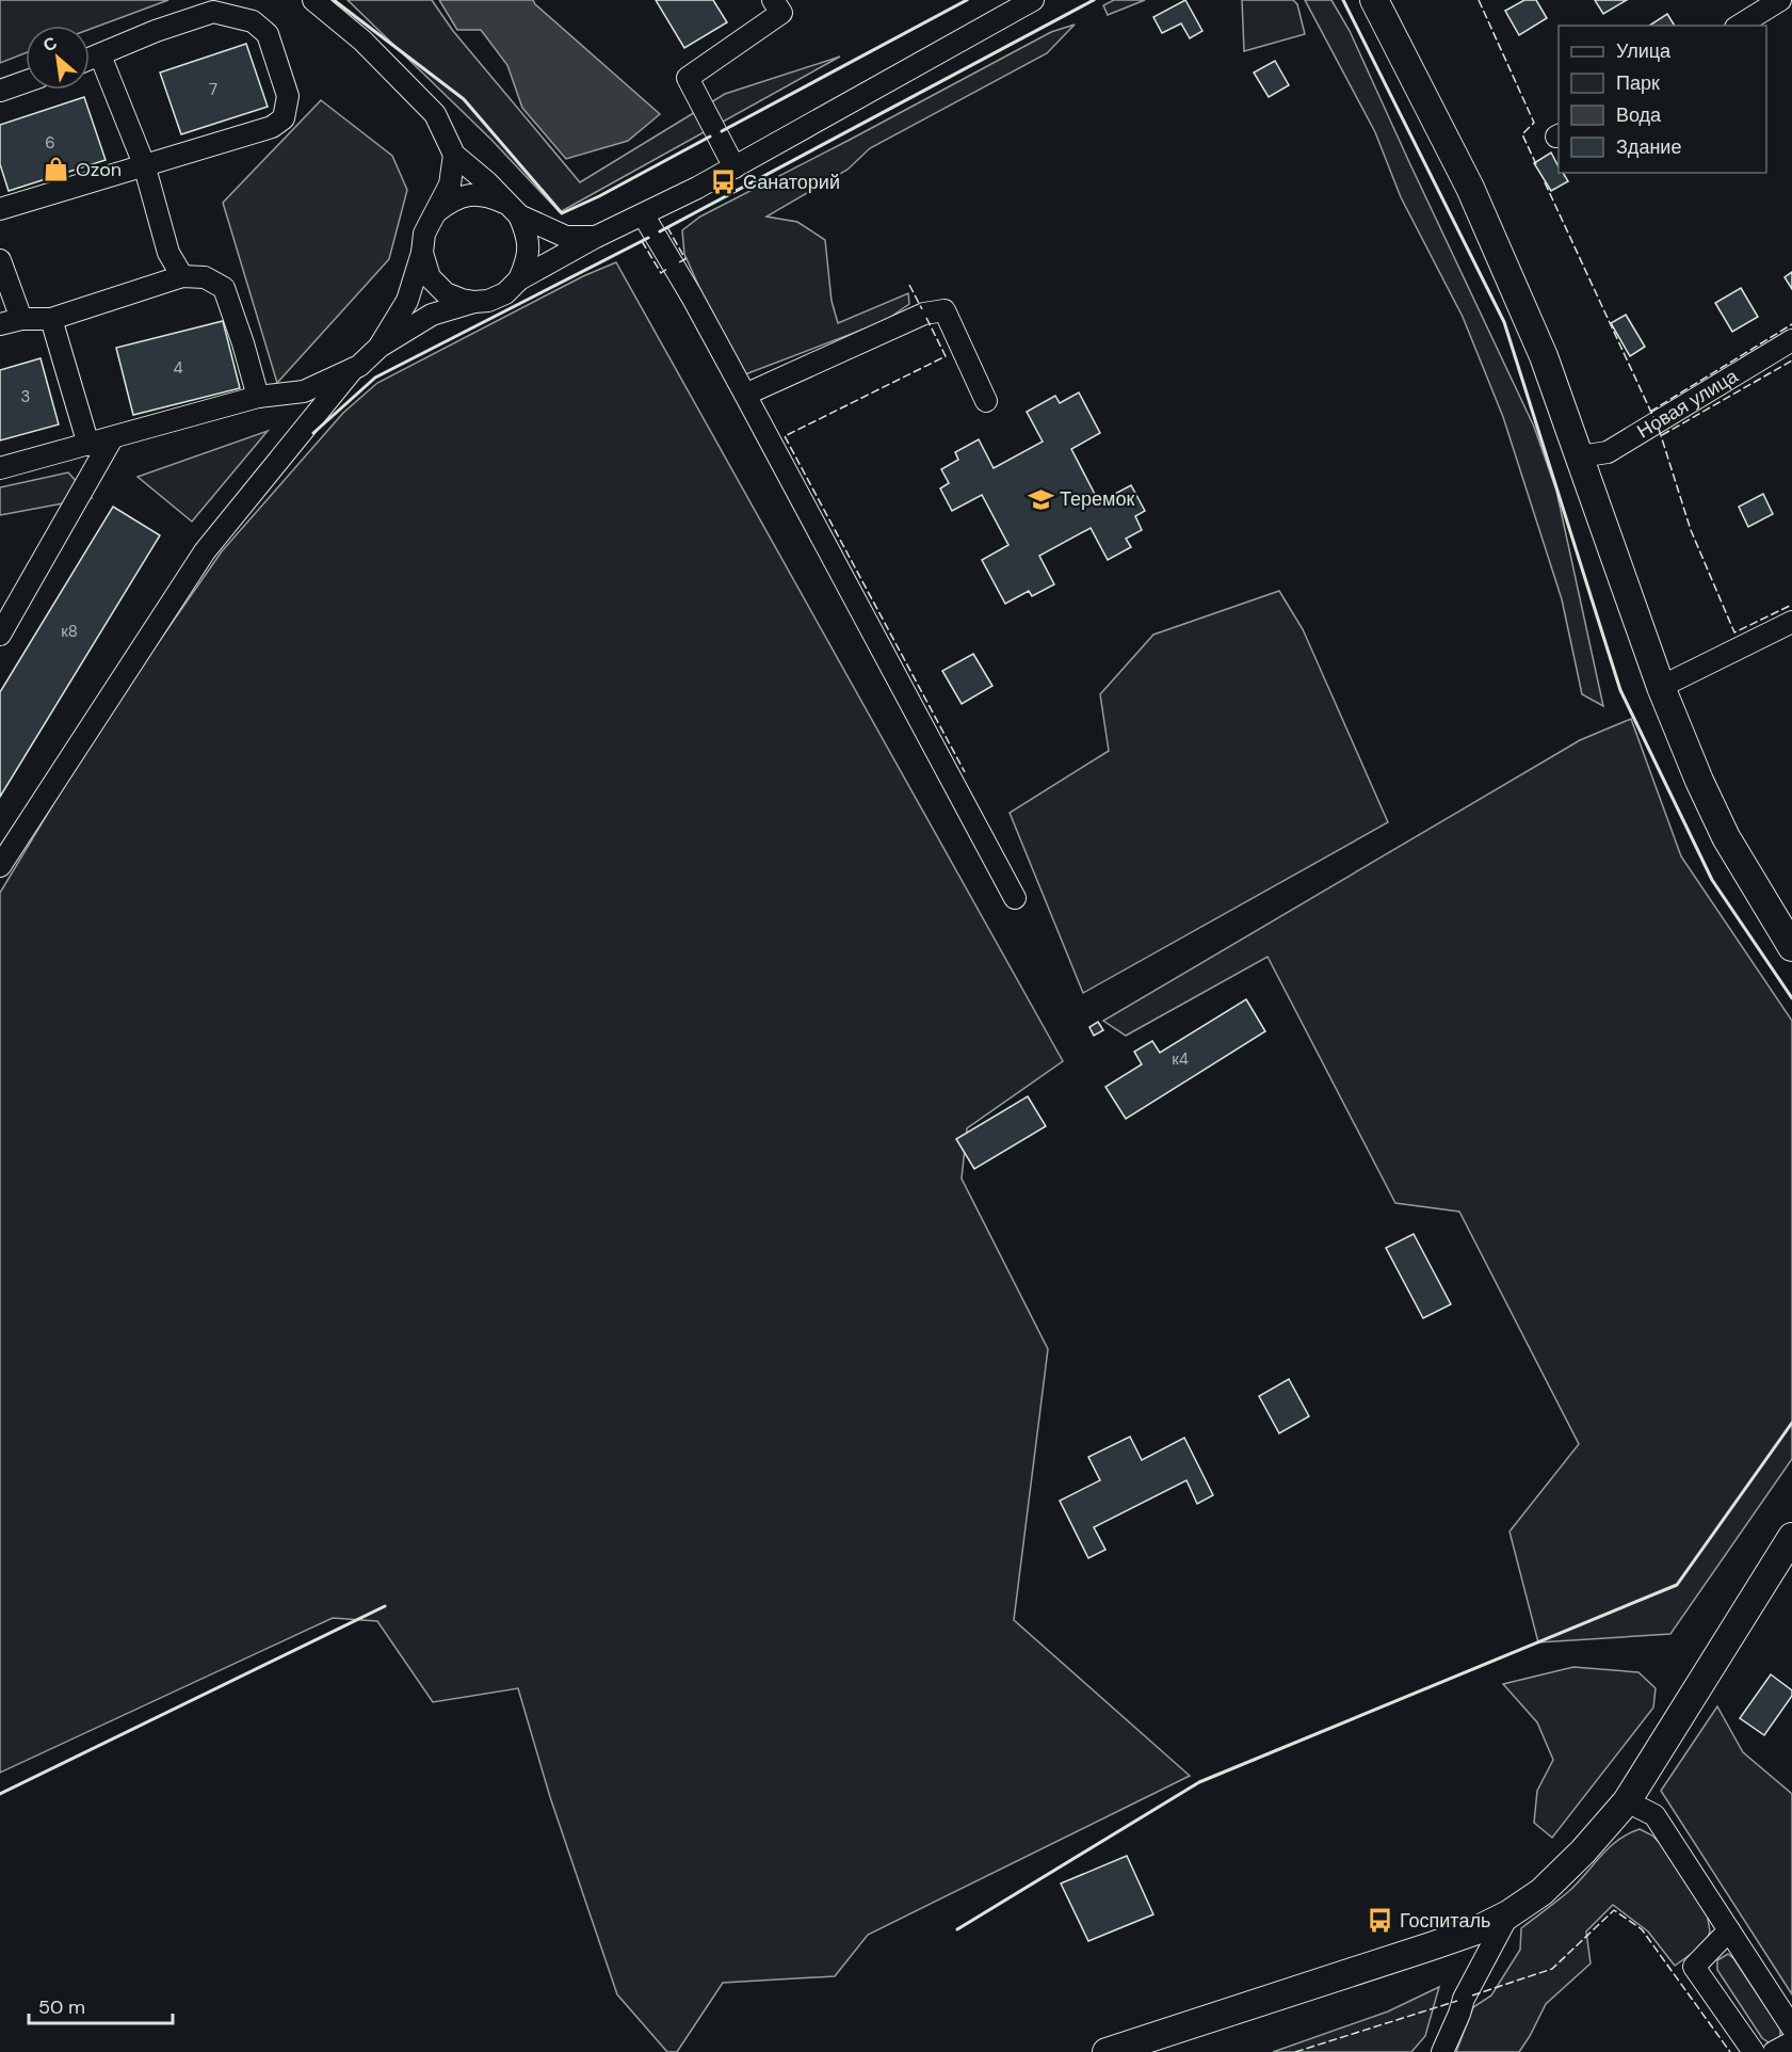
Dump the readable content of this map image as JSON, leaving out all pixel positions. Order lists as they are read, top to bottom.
{
  "streets": {
    "street": ["Новая улица"]
  },
  "places": {
    "shop": ["Ozon"],
    "bus stop": ["Санаторий", "Госпиталь"],
    "school or university": ["Теремок"]
  },
  "house_numbers": [
    "7",
    "6",
    "4",
    "3",
    "к8",
    "к4"
  ],
  "legend": [
    "Улица",
    "Парк",
    "Вода",
    "Здание"
  ],
  "scale_bar": "50 m",
  "north": "top left"
}
